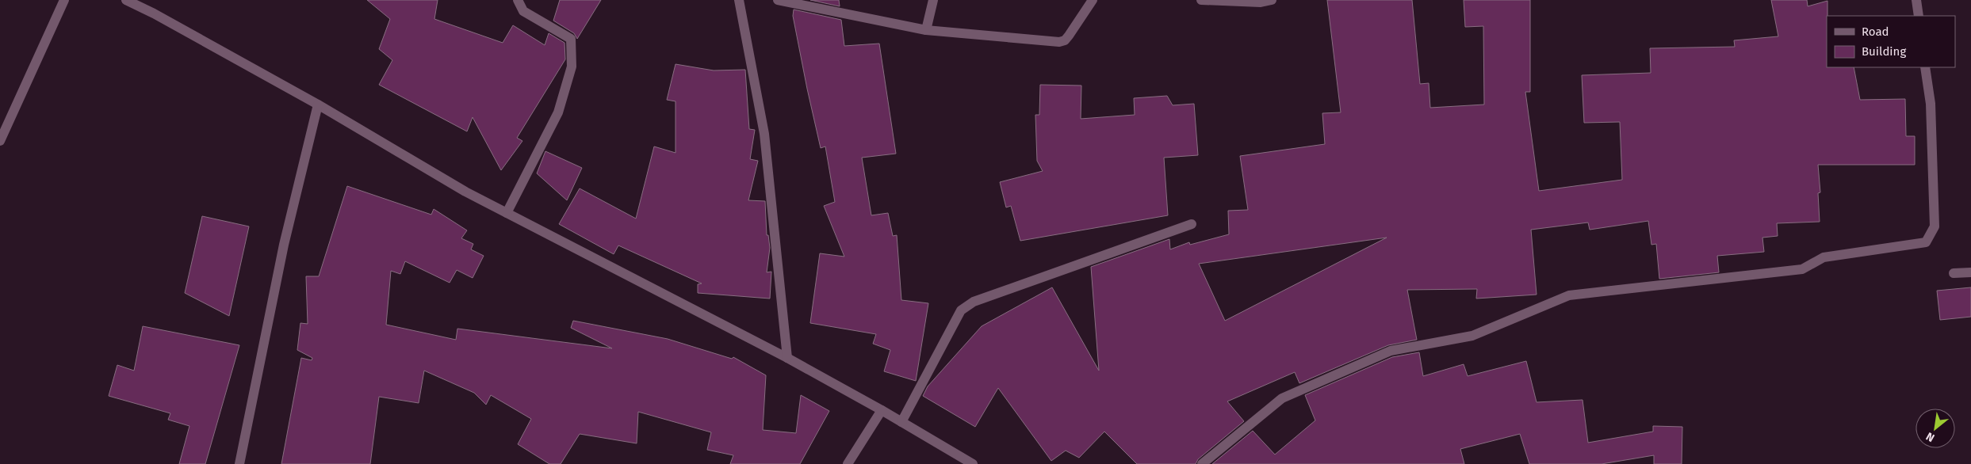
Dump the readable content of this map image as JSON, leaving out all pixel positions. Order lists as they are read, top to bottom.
{
  "legend": ["Road", "Building"],
  "north": "bottom left"
}
